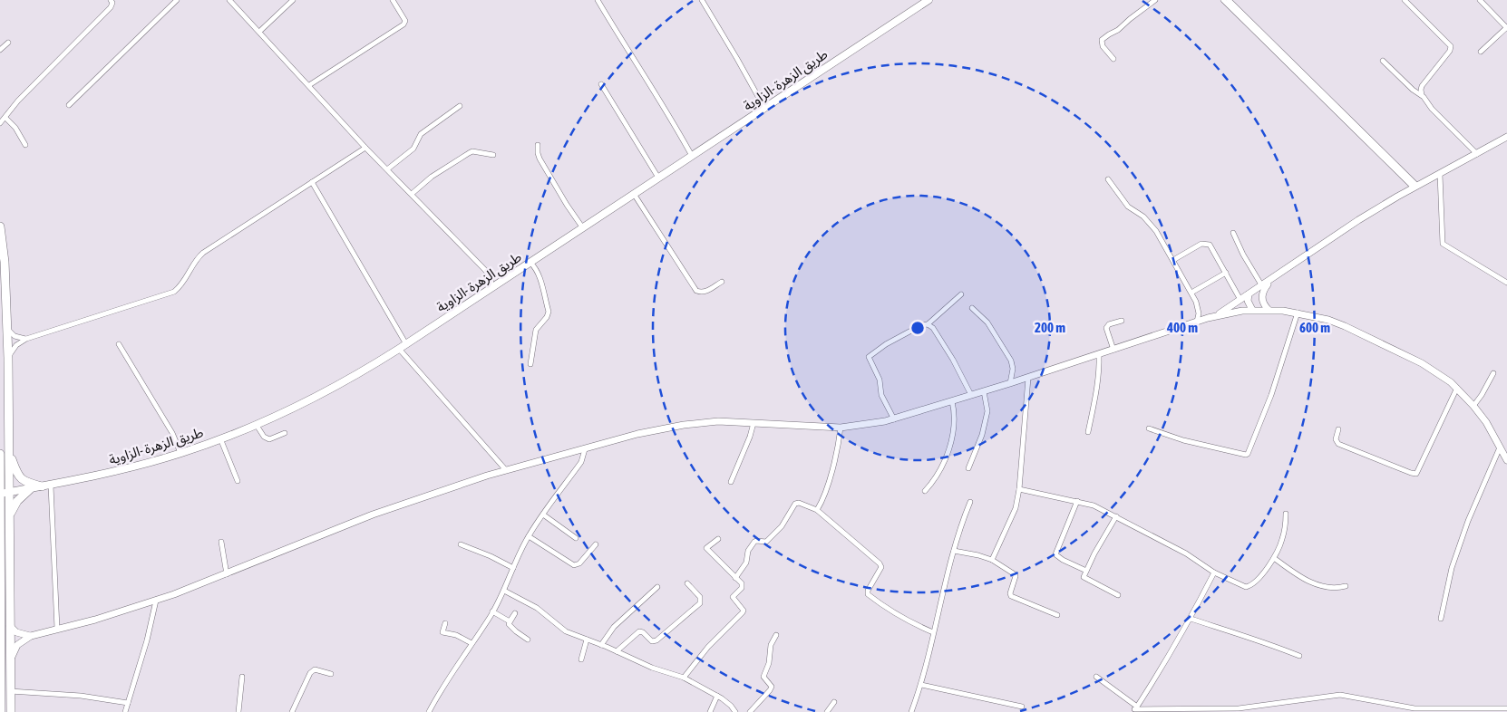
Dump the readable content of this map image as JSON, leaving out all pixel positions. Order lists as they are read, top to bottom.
{
  "streets": {
    "main road": ["طريق الزهرة -الزاوية"]
  },
  "rings": ["200 m", "400 m", "600 m"]
}
